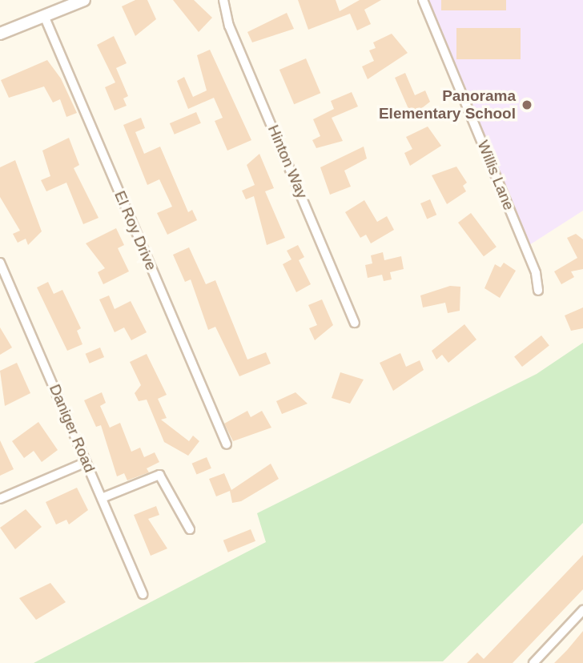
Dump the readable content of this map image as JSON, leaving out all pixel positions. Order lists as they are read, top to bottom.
{
  "streets": {
    "street": [
      "Hinton Way",
      "Willis Lane",
      "El Roy Drive",
      "Daniger Road"
    ]
  },
  "places": ["Panorama Elementary School"]
}
